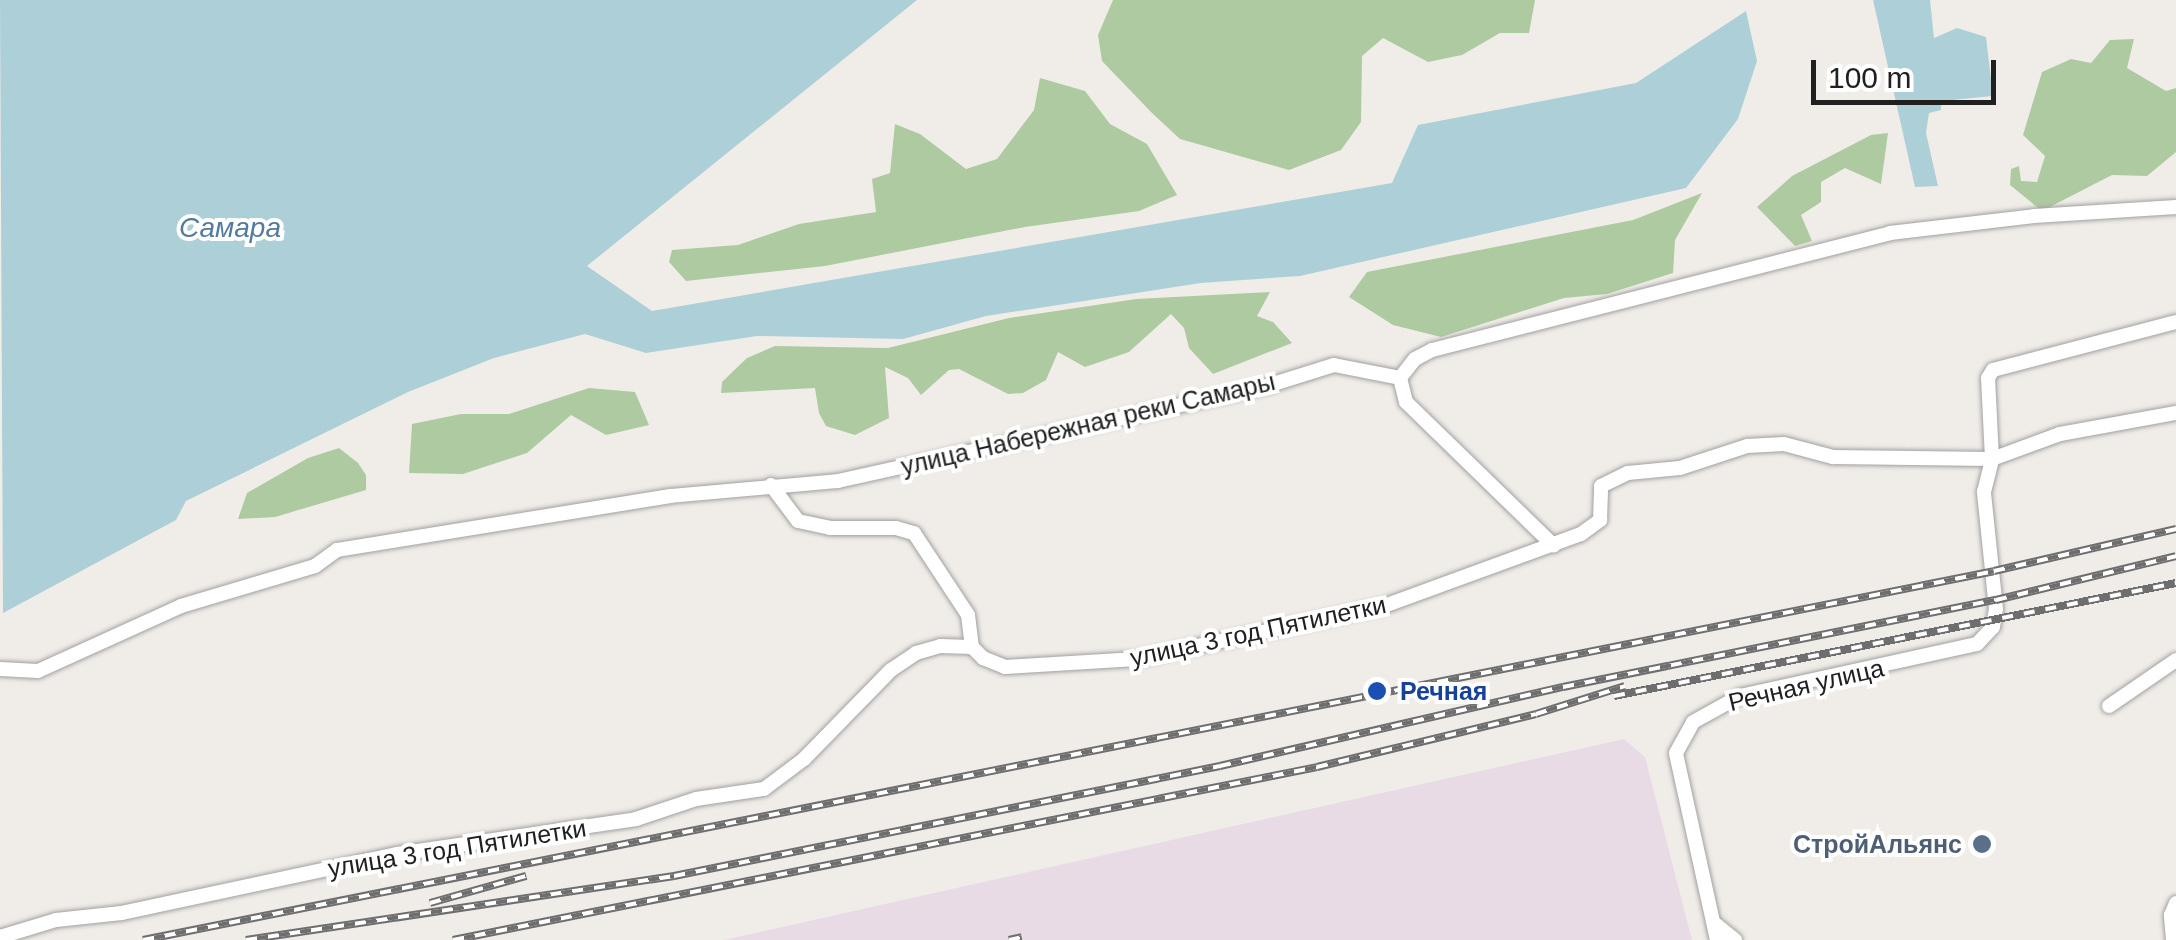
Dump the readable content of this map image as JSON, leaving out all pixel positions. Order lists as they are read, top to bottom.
{
  "streets": {
    "street": ["улица Набережная реки Самары", "улица 3 год Пятилетки", "Речная улица"]
  },
  "crossings": [
    ["улица 3 год Пятилетки", "Речная улица"]
  ],
  "water": ["Самара"],
  "places": ["Речная", "СтройАльянс"],
  "scale_bar": "100 m"
}
